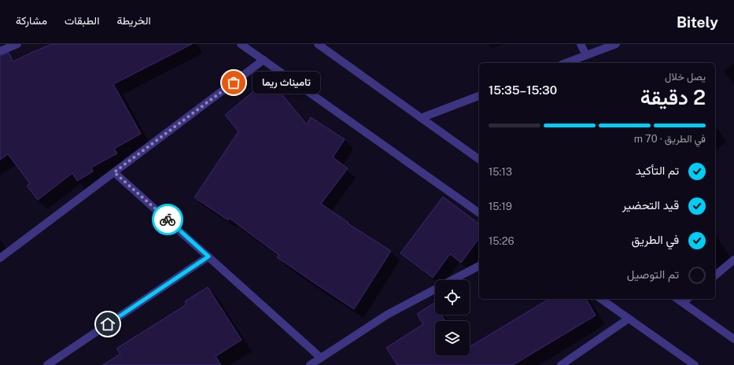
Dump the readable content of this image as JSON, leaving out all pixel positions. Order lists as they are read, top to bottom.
{
  "places": ["تاميناث ريما"],
  "page": {
    "header": "Bitely",
    "nav": ["الخريطة", "الطبقات", "مشاركة"],
    "heading": ["2 دقيقة", "يصل خلال", "15:30–15:35"],
    "bubble": "تاميناث ريما",
    "bar": "في الطريق · 70 m",
    "list": [
      ["تم التأكيد", "15:13"],
      ["قيد التحضير", "15:19"],
      ["في الطريق", "15:26"],
      "تم التوصيل"
    ]
  }
}
